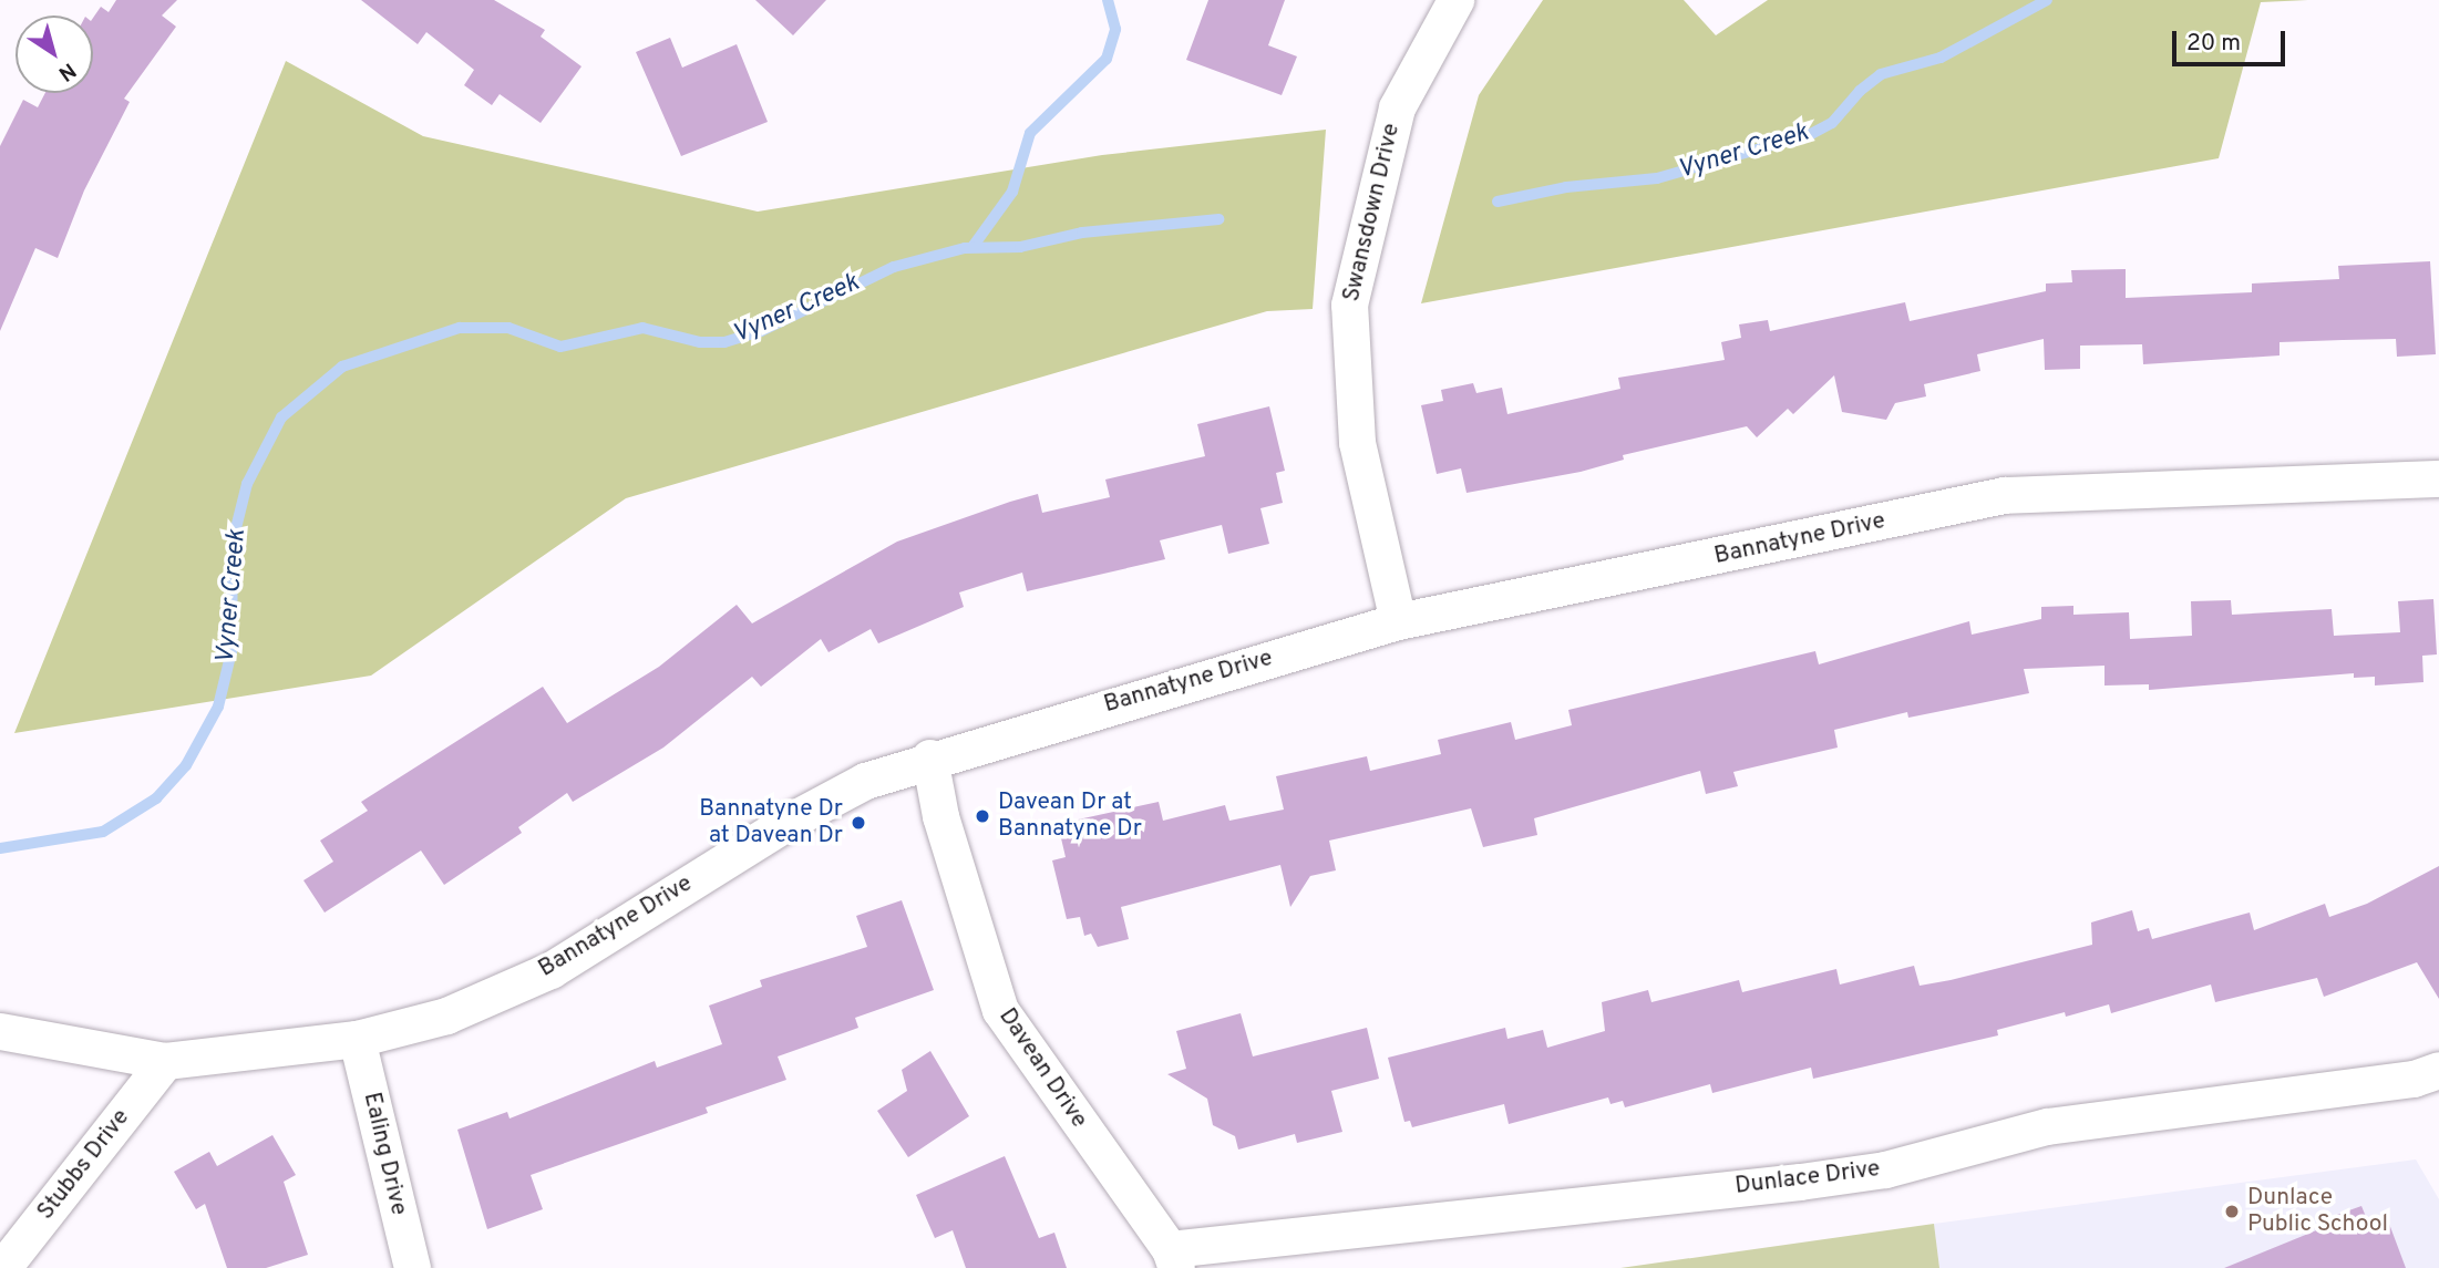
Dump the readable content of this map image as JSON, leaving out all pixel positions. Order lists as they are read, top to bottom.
{
  "streets": {
    "street": [
      "Swansdown Drive",
      "Bannatyne Drive",
      "Davean Drive",
      "Ealing Drive",
      "Stubbs Drive",
      "Dunlace Drive"
    ]
  },
  "crossings": [
    ["Swansdown Drive", "Bannatyne Drive"],
    ["Bannatyne Drive", "Davean Drive"],
    ["Bannatyne Drive", "Ealing Drive"],
    ["Bannatyne Drive", "Stubbs Drive"],
    ["Davean Drive", "Dunlace Drive"]
  ],
  "water": ["Vyner Creek"],
  "places": ["Davean Dr at Bannatyne Dr", "Bannatyne Dr at Davean Dr", "Dunlace Public School"],
  "scale_bar": "20 m",
  "north": "bottom right"
}
